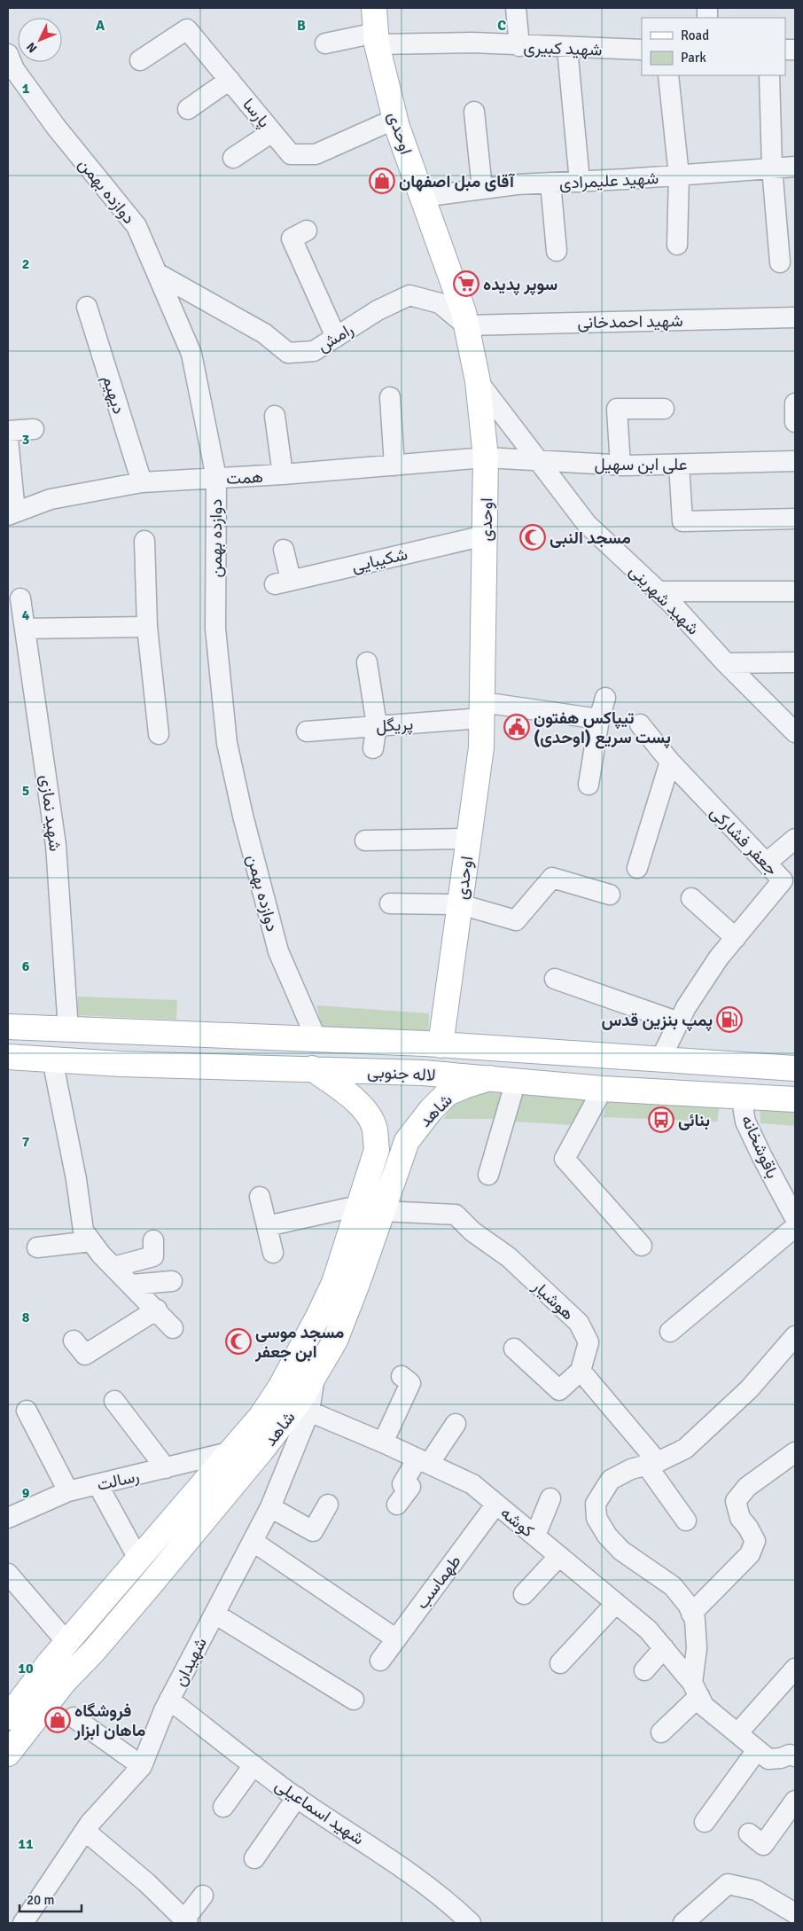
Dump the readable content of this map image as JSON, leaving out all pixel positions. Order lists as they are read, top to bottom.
{
  "streets": {
    "main road": ["اوحدی", "لاله جنوبی", "شاهد"],
    "street": [
      "شهید کبیری",
      "پارسا",
      "شهید علیمرادی",
      "دوازده بهمن",
      "شهید احمدخانی",
      "رامش",
      "دیهیم",
      "علی ابن سهیل",
      "همت",
      "شکیبایی",
      "شهید شهرینی",
      "پریگل",
      "شهید نمازی",
      "جعفر فشارکی",
      "باقوشخانه",
      "هوشیار",
      "رسالت",
      "کوشه",
      "طهماسب",
      "شهیدان",
      "شهید اسماعیلی"
    ]
  },
  "crossings": [
    ["شهید کبیری", "اوحدی"],
    ["پارسا", "اوحدی"],
    ["اوحدی", "شهید علیمرادی"],
    ["اوحدی", "شهید احمدخانی"],
    ["اوحدی", "رامش"],
    ["اوحدی", "علی ابن سهیل"],
    ["اوحدی", "همت"],
    ["اوحدی", "شکیبایی"],
    ["اوحدی", "شهید شهرینی"],
    ["اوحدی", "پریگل"],
    ["اوحدی", "لاله جنوبی"],
    ["دوازده بهمن", "رامش"],
    ["دوازده بهمن", "همت"],
    ["دوازده بهمن", "لاله جنوبی"],
    ["شهید احمدخانی", "رامش"],
    ["دیهیم", "همت"],
    ["علی ابن سهیل", "همت"],
    ["علی ابن سهیل", "شهید شهرینی"],
    ["شهید نمازی", "لاله جنوبی"],
    ["جعفر فشارکی", "لاله جنوبی"],
    ["لاله جنوبی", "شاهد"],
    ["لاله جنوبی", "باقوشخانه"],
    ["شاهد", "هوشیار"],
    ["شاهد", "رسالت"],
    ["شاهد", "شهیدان"],
    ["کوشه", "طهماسب"],
    ["کوشه", "شهیدان"],
    ["شهیدان", "شهید اسماعیلی"]
  ],
  "places": {
    "shop": ["آقای مبل اصفهان", "فروشگاه ماهان ابزار"],
    "supermarket": ["سوپر پدیده"],
    "mosque": ["مسجد النبی", "مسجد موسی ابن جعفر"],
    "public building": ["تیپاکس هفتون (اوحدی) پست سریع"],
    "fuel station": ["پمپ بنزین قدس"],
    "bus stop": ["بنائی"]
  },
  "legend": ["Road", "Park"],
  "scale_bar": "20 m",
  "north": "bottom left",
  "grid": {
    "columns": ["A", "B", "C"],
    "rows": [
      "1",
      "2",
      "3",
      "4",
      "5",
      "6",
      "7",
      "8",
      "9",
      "10",
      "11"
    ]
  }
}
